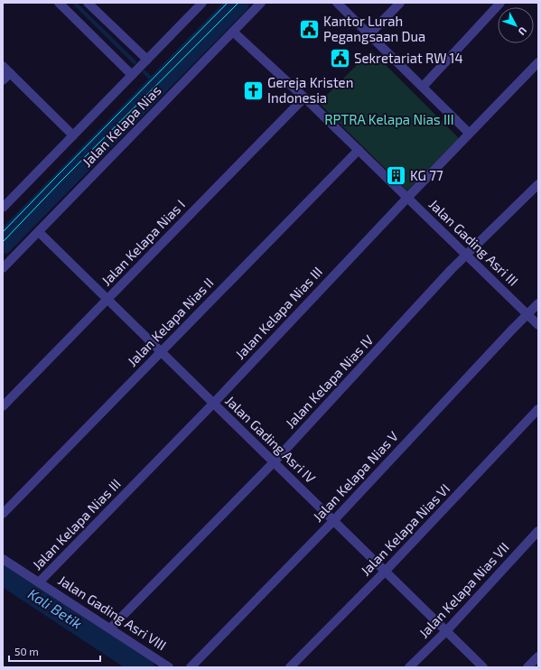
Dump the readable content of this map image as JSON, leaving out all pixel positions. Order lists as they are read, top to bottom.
{
  "streets": {
    "street": [
      "Jalan Kelapa Nias",
      "Jalan Kelapa Nias I",
      "Jalan Gading Asri III",
      "Jalan Kelapa Nias III",
      "Jalan Kelapa Nias II",
      "Jalan Kelapa Nias IV",
      "Jalan Gading Asri IV",
      "Jalan Kelapa Nias V",
      "Jalan Kelapa Nias VI",
      "Jalan Kelapa Nias VII",
      "Jalan Gading Asri VIII"
    ]
  },
  "crossings": [
    ["Jalan Kelapa Nias", "Jalan Gading Asri III"],
    ["Jalan Kelapa Nias", "Jalan Gading Asri IV"],
    ["Jalan Kelapa Nias I", "Jalan Gading Asri III"],
    ["Jalan Kelapa Nias I", "Jalan Gading Asri IV"],
    ["Jalan Gading Asri III", "Jalan Kelapa Nias III"],
    ["Jalan Gading Asri III", "Jalan Kelapa Nias II"],
    ["Jalan Gading Asri III", "Jalan Kelapa Nias IV"],
    ["Jalan Gading Asri III", "Jalan Kelapa Nias V"],
    ["Jalan Kelapa Nias III", "Jalan Gading Asri IV"],
    ["Jalan Kelapa Nias III", "Jalan Gading Asri VIII"],
    ["Jalan Kelapa Nias II", "Jalan Gading Asri IV"],
    ["Jalan Kelapa Nias IV", "Jalan Gading Asri IV"],
    ["Jalan Kelapa Nias IV", "Jalan Gading Asri VIII"],
    ["Jalan Gading Asri IV", "Jalan Kelapa Nias V"],
    ["Jalan Gading Asri IV", "Jalan Kelapa Nias VI"],
    ["Jalan Gading Asri IV", "Jalan Kelapa Nias VII"]
  ],
  "water": ["Kali Betik"],
  "parks": ["RPTRA Kelapa Nias III"],
  "places": {
    "public building": ["Kantor Lurah Pegangsaan Dua", "Sekretariat RW 14"],
    "church": ["Gereja Kristen Indonesia"],
    "building": ["KG 77"]
  },
  "scale_bar": "50 m",
  "north": "bottom right"
}
